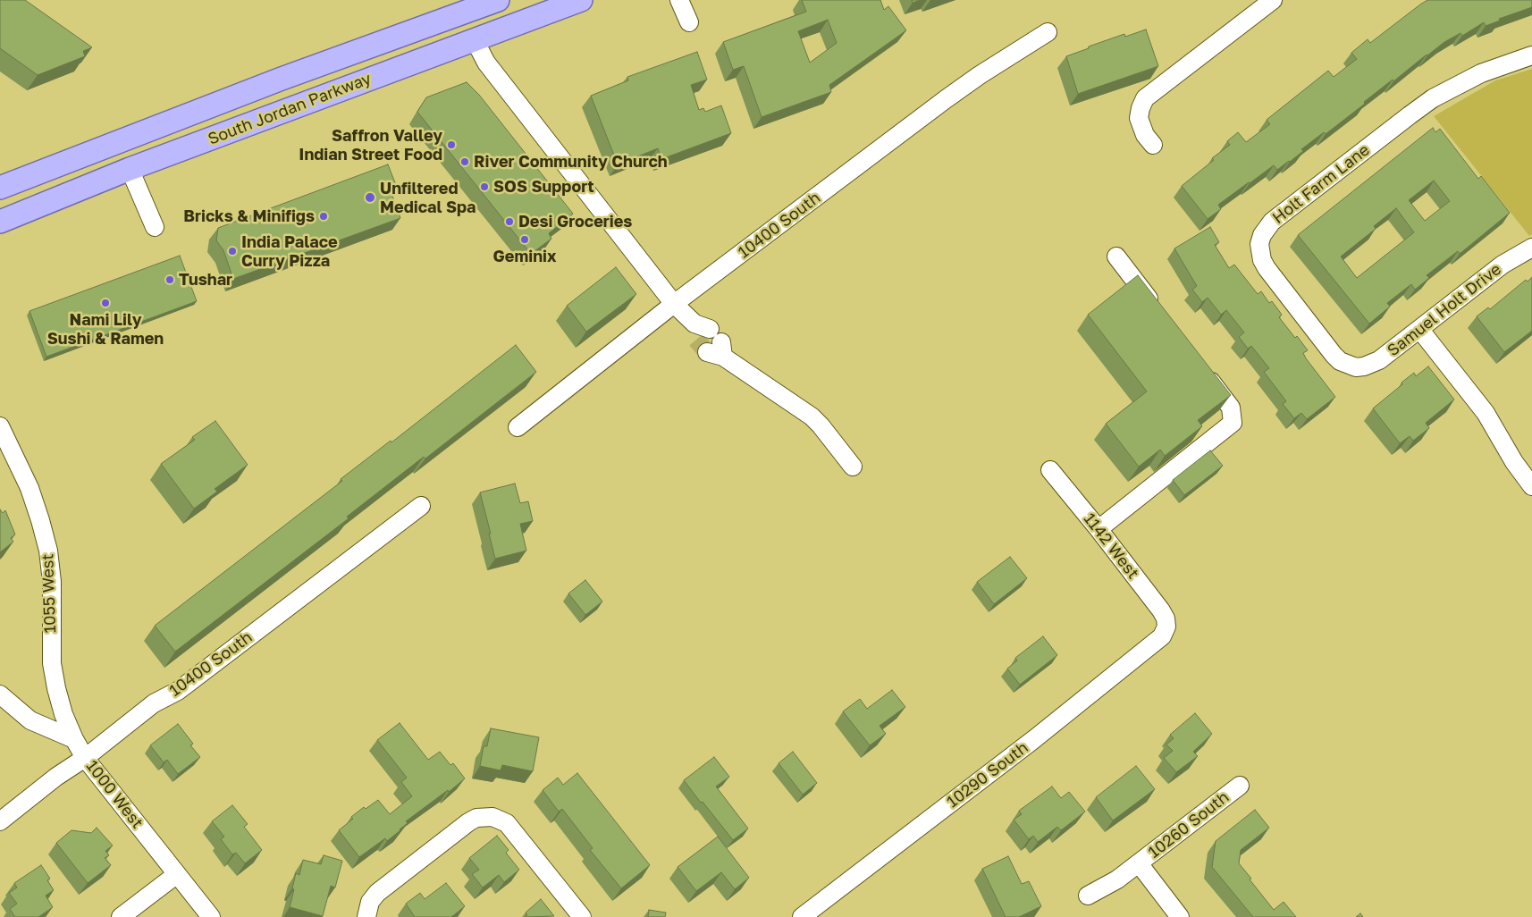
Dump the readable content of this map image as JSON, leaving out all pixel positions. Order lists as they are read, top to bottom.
{
  "streets": {
    "main road": ["South Jordan Parkway"],
    "street": [
      "Holt Farm Lane",
      "10400 South",
      "Samuel Holt Drive",
      "1142 West",
      "1055 West",
      "10290 South",
      "1000 West",
      "10260 South"
    ]
  },
  "crossings": [
    ["Holt Farm Lane", "Samuel Holt Drive"],
    ["10400 South", "1000 West"],
    ["1142 West", "10290 South"],
    ["1055 West", "1000 West"]
  ],
  "places": [
    "Saffron Valley Indian Street Food",
    "River Community Church",
    "SOS Support",
    "Unfiltered Medical Spa",
    "Bricks & Minifigs",
    "Desi Groceries",
    "Geminix",
    "India Palace Curry Pizza",
    "Tushar",
    "Nami Lily Sushi & Ramen"
  ]
}
